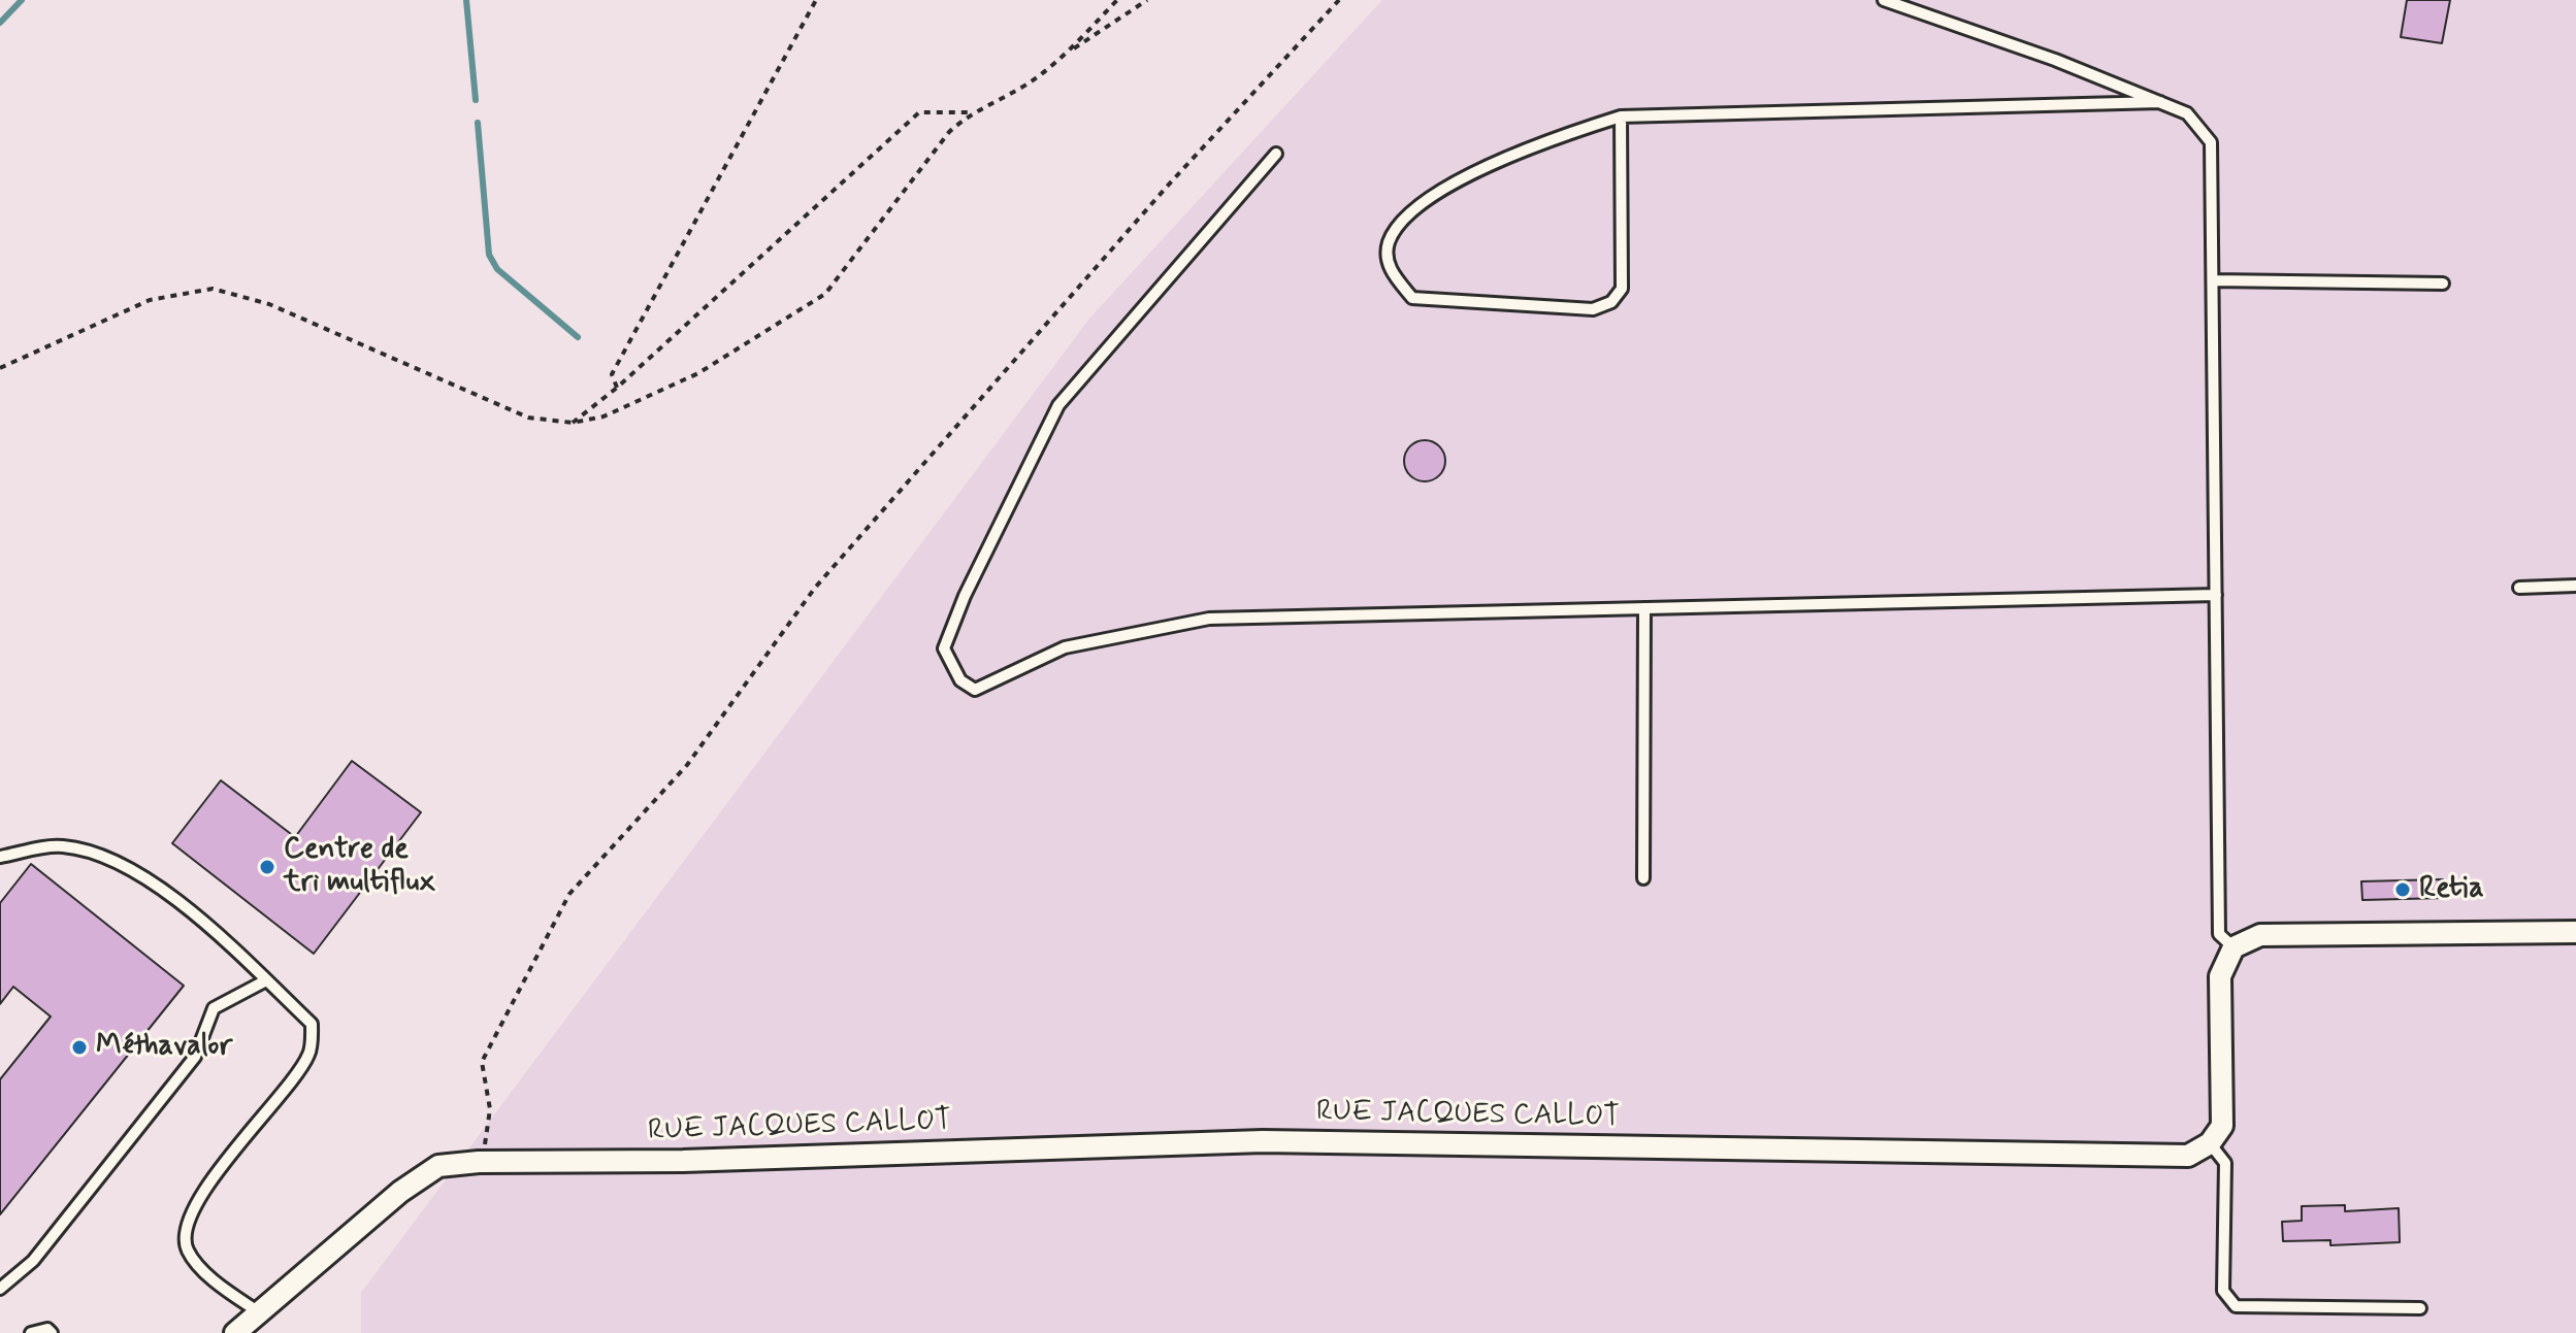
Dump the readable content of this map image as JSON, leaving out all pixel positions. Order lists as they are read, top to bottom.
{
  "streets": {
    "street": ["RUE JACQUES CALLOT"]
  },
  "places": ["Centre de tri multiflux", "Retia", "Méthavalor"]
}
